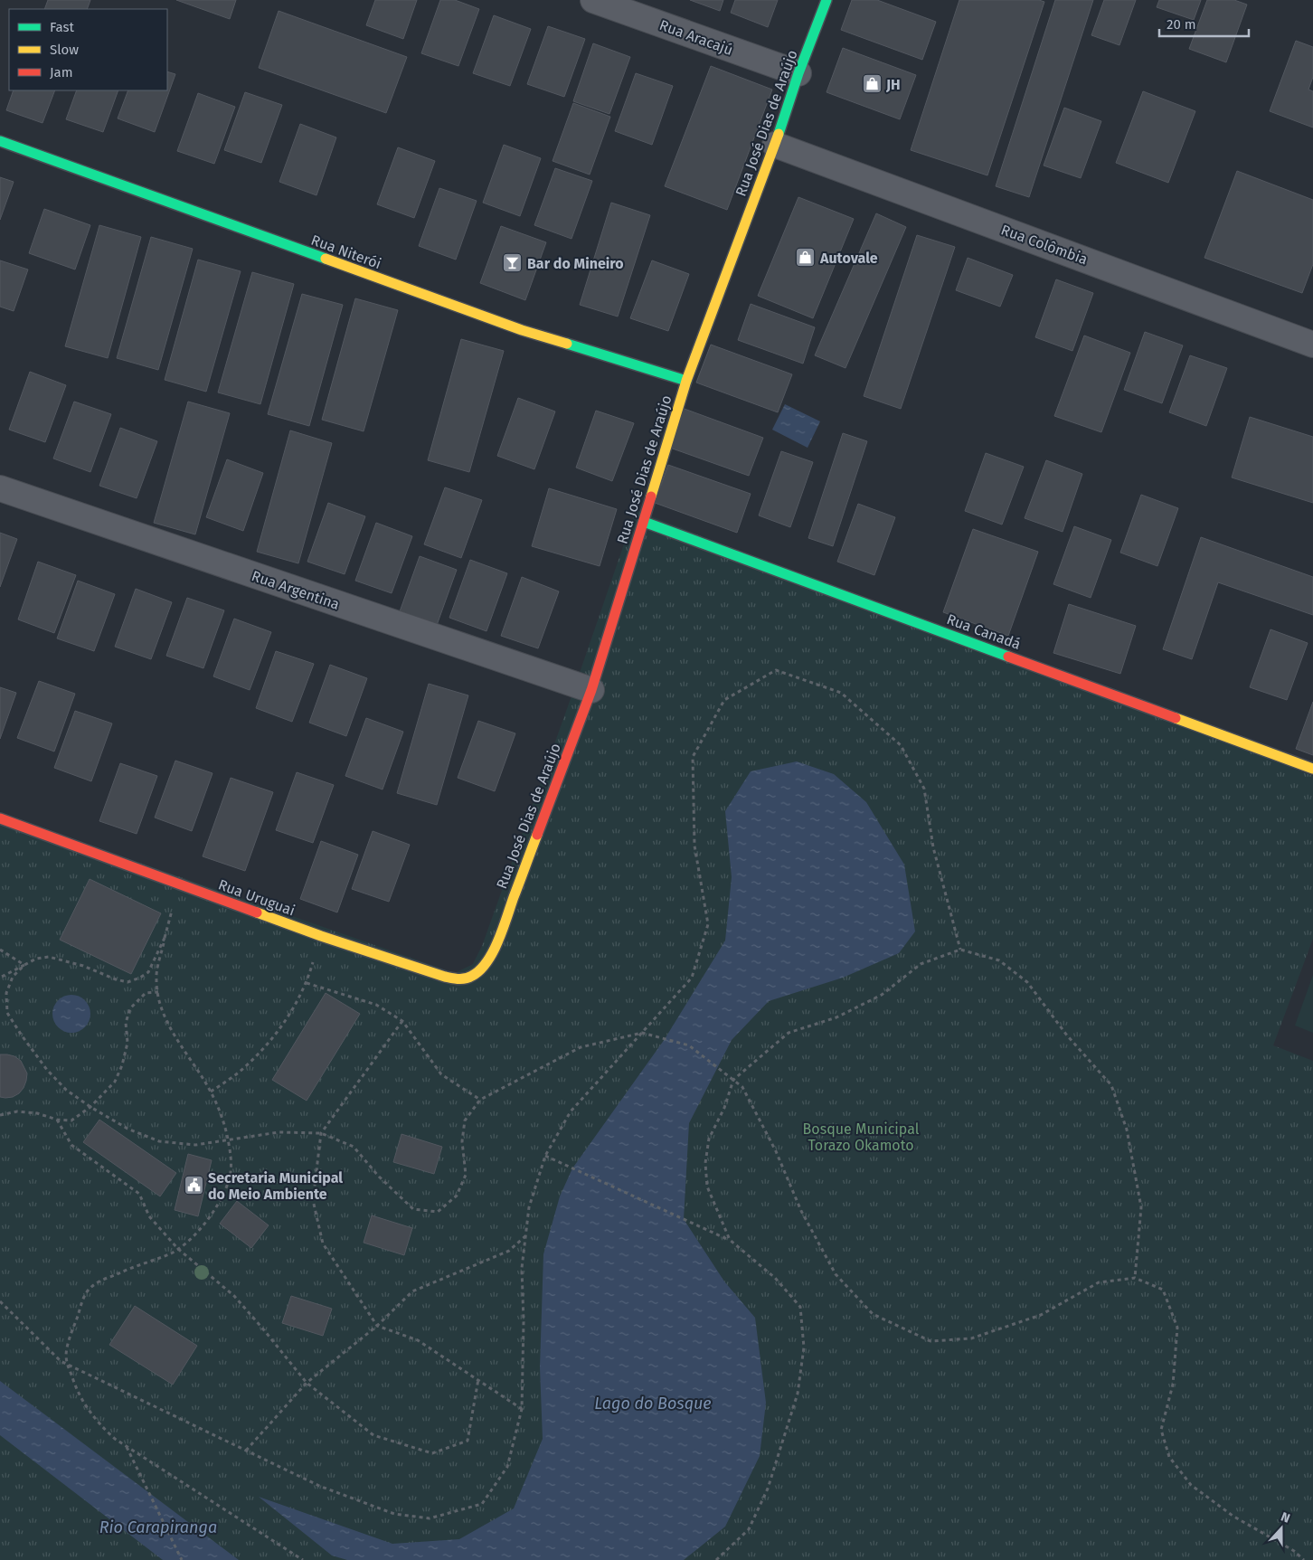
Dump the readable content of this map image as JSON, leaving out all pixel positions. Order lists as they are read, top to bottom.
{
  "streets": {
    "street": [
      "Rua Aracajú",
      "Rua José Dias de Araújo",
      "Rua Colômbia",
      "Rua Niterói",
      "Rua Argentina",
      "Rua Canadá",
      "Rua Uruguai"
    ]
  },
  "crossings": [
    ["Rua Aracajú", "Rua José Dias de Araújo"],
    ["Rua José Dias de Araújo", "Rua Colômbia"],
    ["Rua José Dias de Araújo", "Rua Niterói"],
    ["Rua José Dias de Araújo", "Rua Argentina"],
    ["Rua José Dias de Araújo", "Rua Canadá"],
    ["Rua José Dias de Araújo", "Rua Uruguai"]
  ],
  "water": ["Lago do Bosque", "Rio Carapiranga"],
  "parks": ["Bosque Municipal Torazo Okamoto"],
  "places": {
    "shop": ["JH", "Autovale"],
    "bar": ["Bar do Mineiro"],
    "public building": ["Secretaria Municipal do Meio Ambiente"]
  },
  "legend": ["Fast", "Slow", "Jam"],
  "scale_bar": "20 m",
  "north": "top"
}
